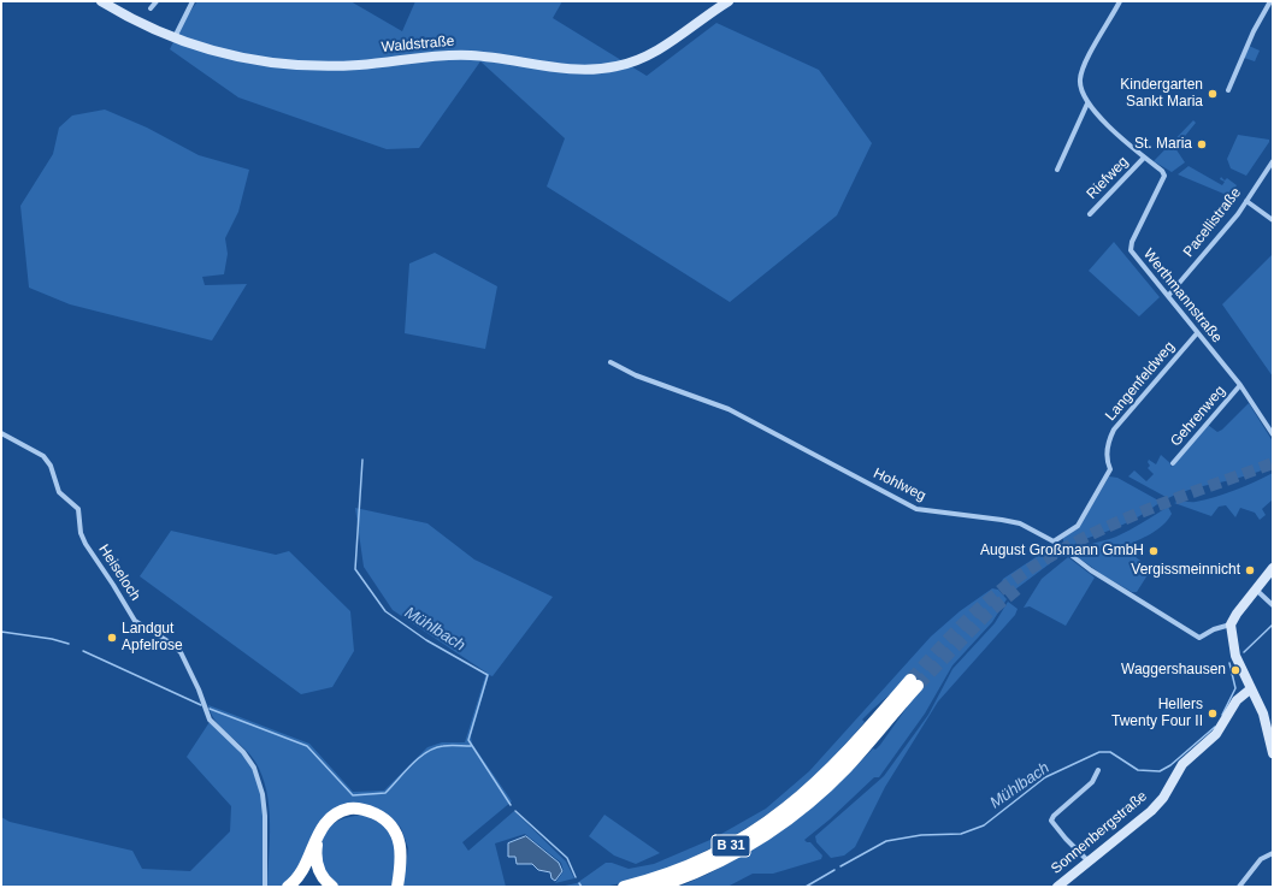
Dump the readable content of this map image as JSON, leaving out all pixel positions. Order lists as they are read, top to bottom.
{
  "streets": {
    "highway": ["B 31"],
    "street": [
      "Waldstraße",
      "Riefweg",
      "Pacellistraße",
      "Werthmannstraße",
      "Langenfeldweg",
      "Gehrenweg",
      "Hohlweg",
      "Heiseloch",
      "Sonnenbergstraße"
    ]
  },
  "crossings": [
    ["Riefweg", "Werthmannstraße"],
    ["Pacellistraße", "Werthmannstraße"],
    ["Werthmannstraße", "Langenfeldweg"],
    ["Werthmannstraße", "Gehrenweg"],
    ["Langenfeldweg", "Hohlweg"]
  ],
  "water": ["Mühlbach"],
  "places": [
    "Kindergarten Sankt Maria",
    "St. Maria",
    "August Großmann GmbH",
    "Vergissmeinnicht",
    "Landgut Apfelrose",
    "Waggershausen",
    "Hellers Twenty Four II"
  ]
}
